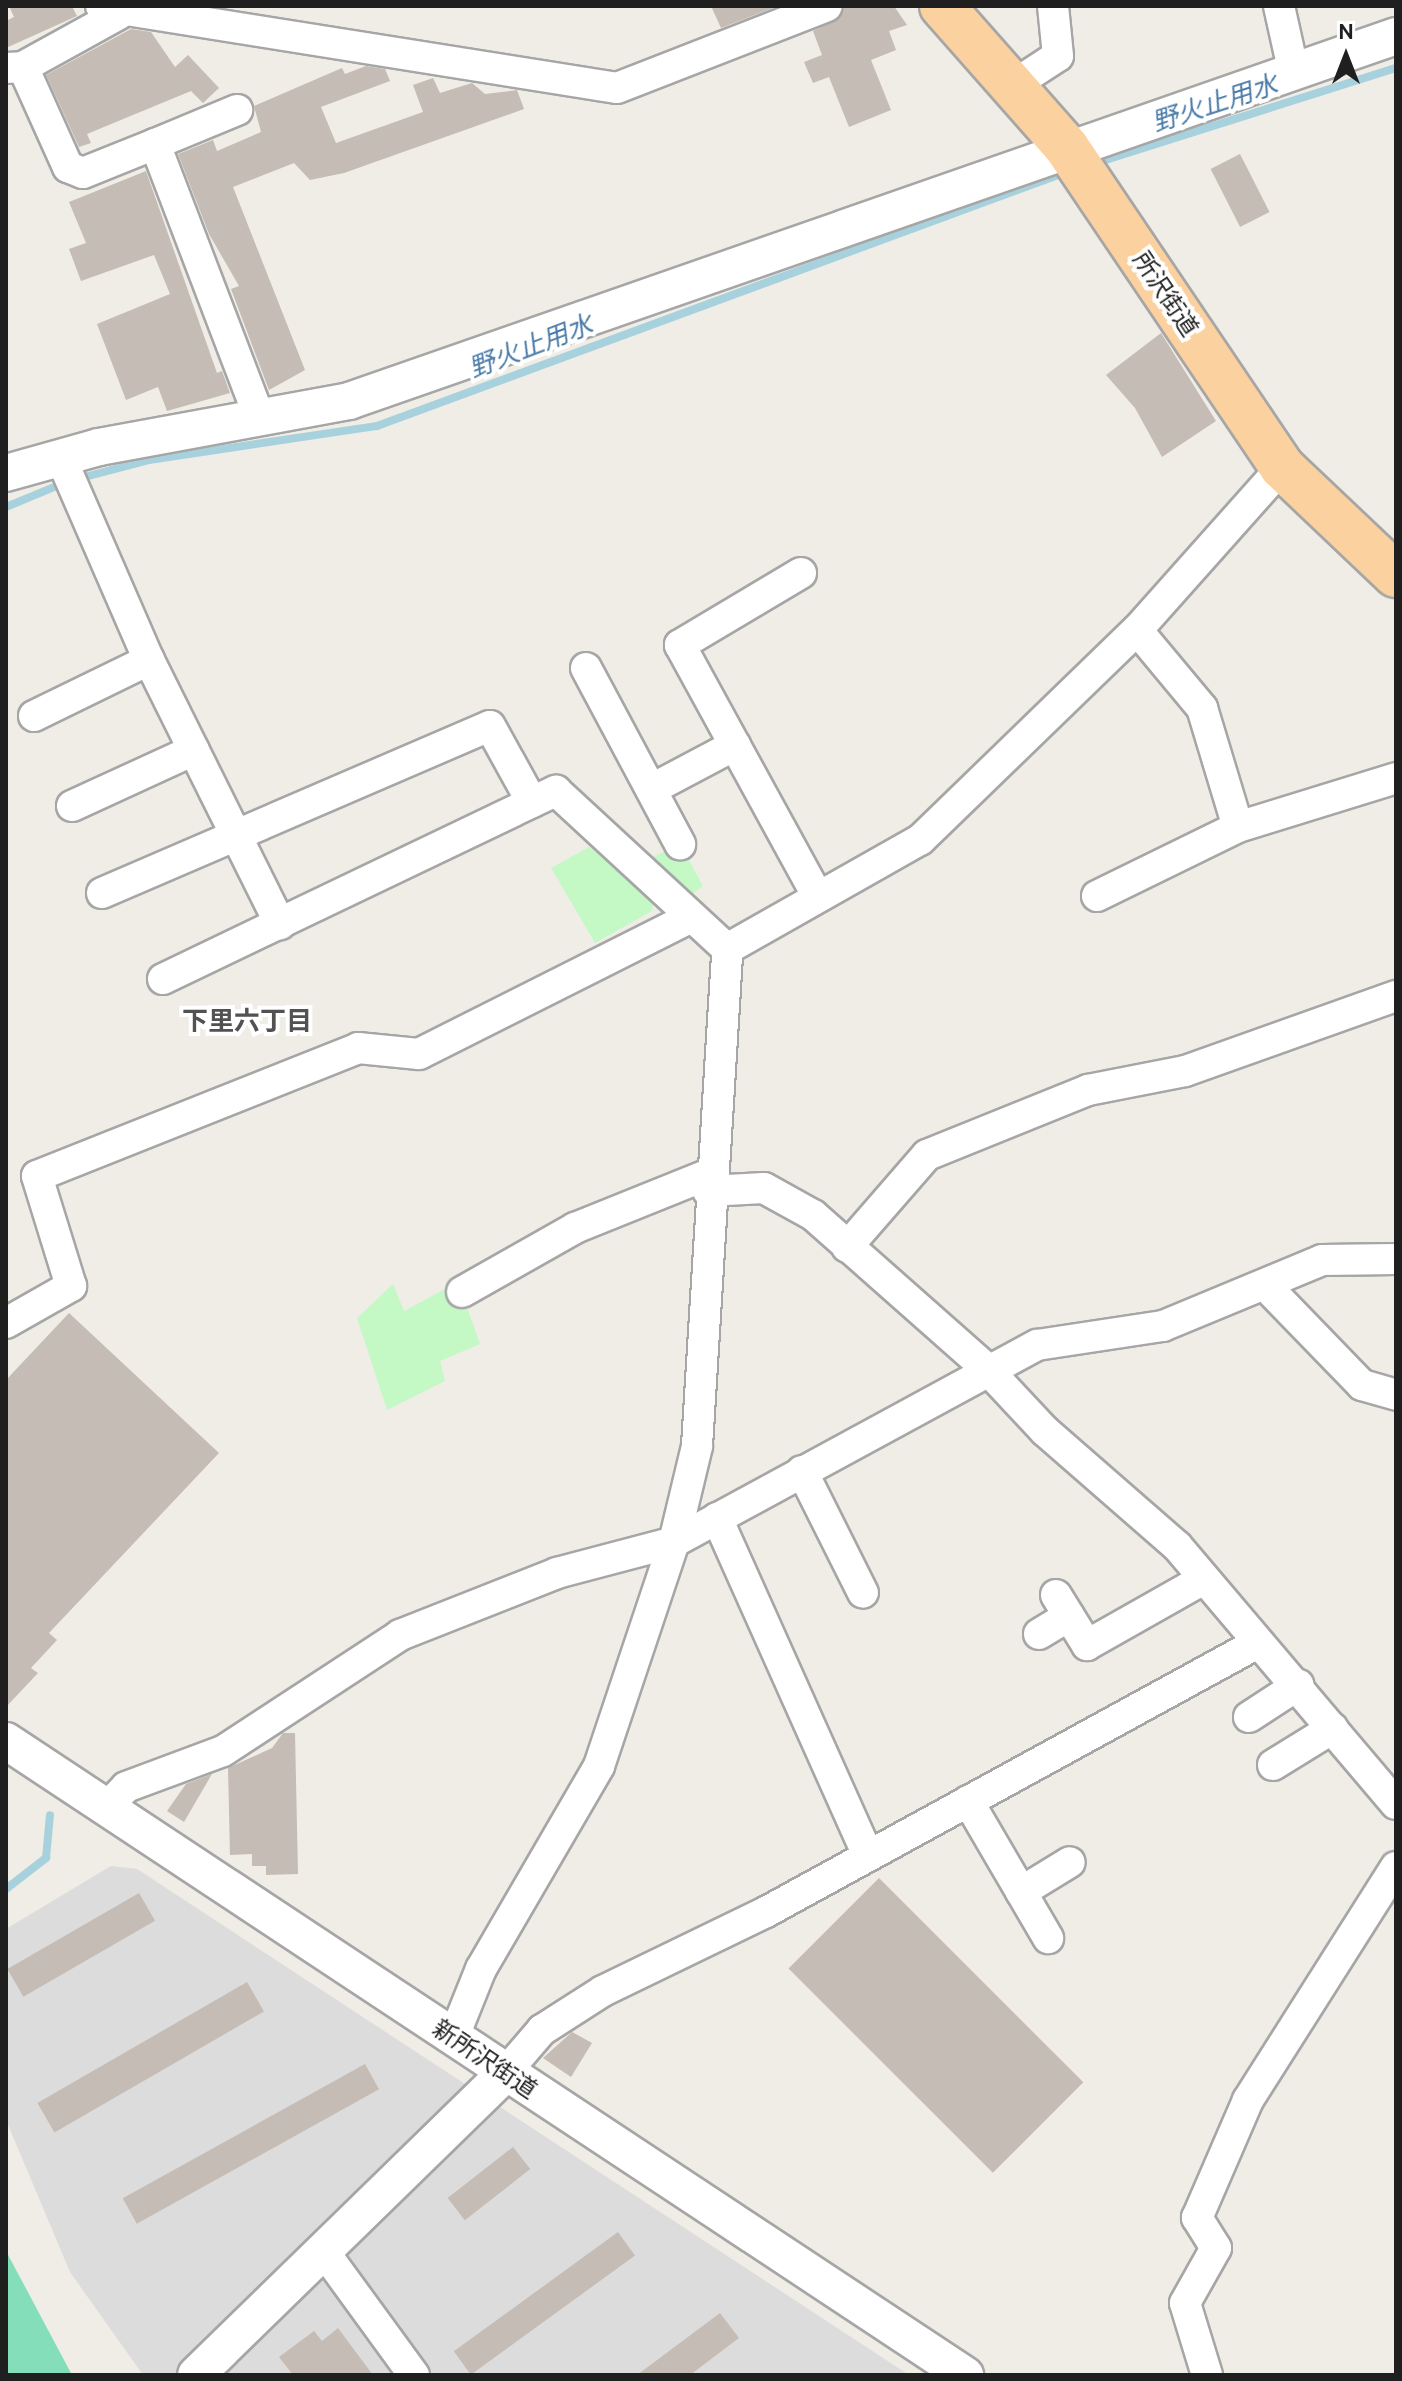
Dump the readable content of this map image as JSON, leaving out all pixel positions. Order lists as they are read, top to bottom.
{
  "streets": {
    "main road": ["所沢街道"],
    "street": ["新所沢街道"]
  },
  "districts": ["下里六丁目"],
  "water": ["野火止用水"],
  "north": "top"
}
